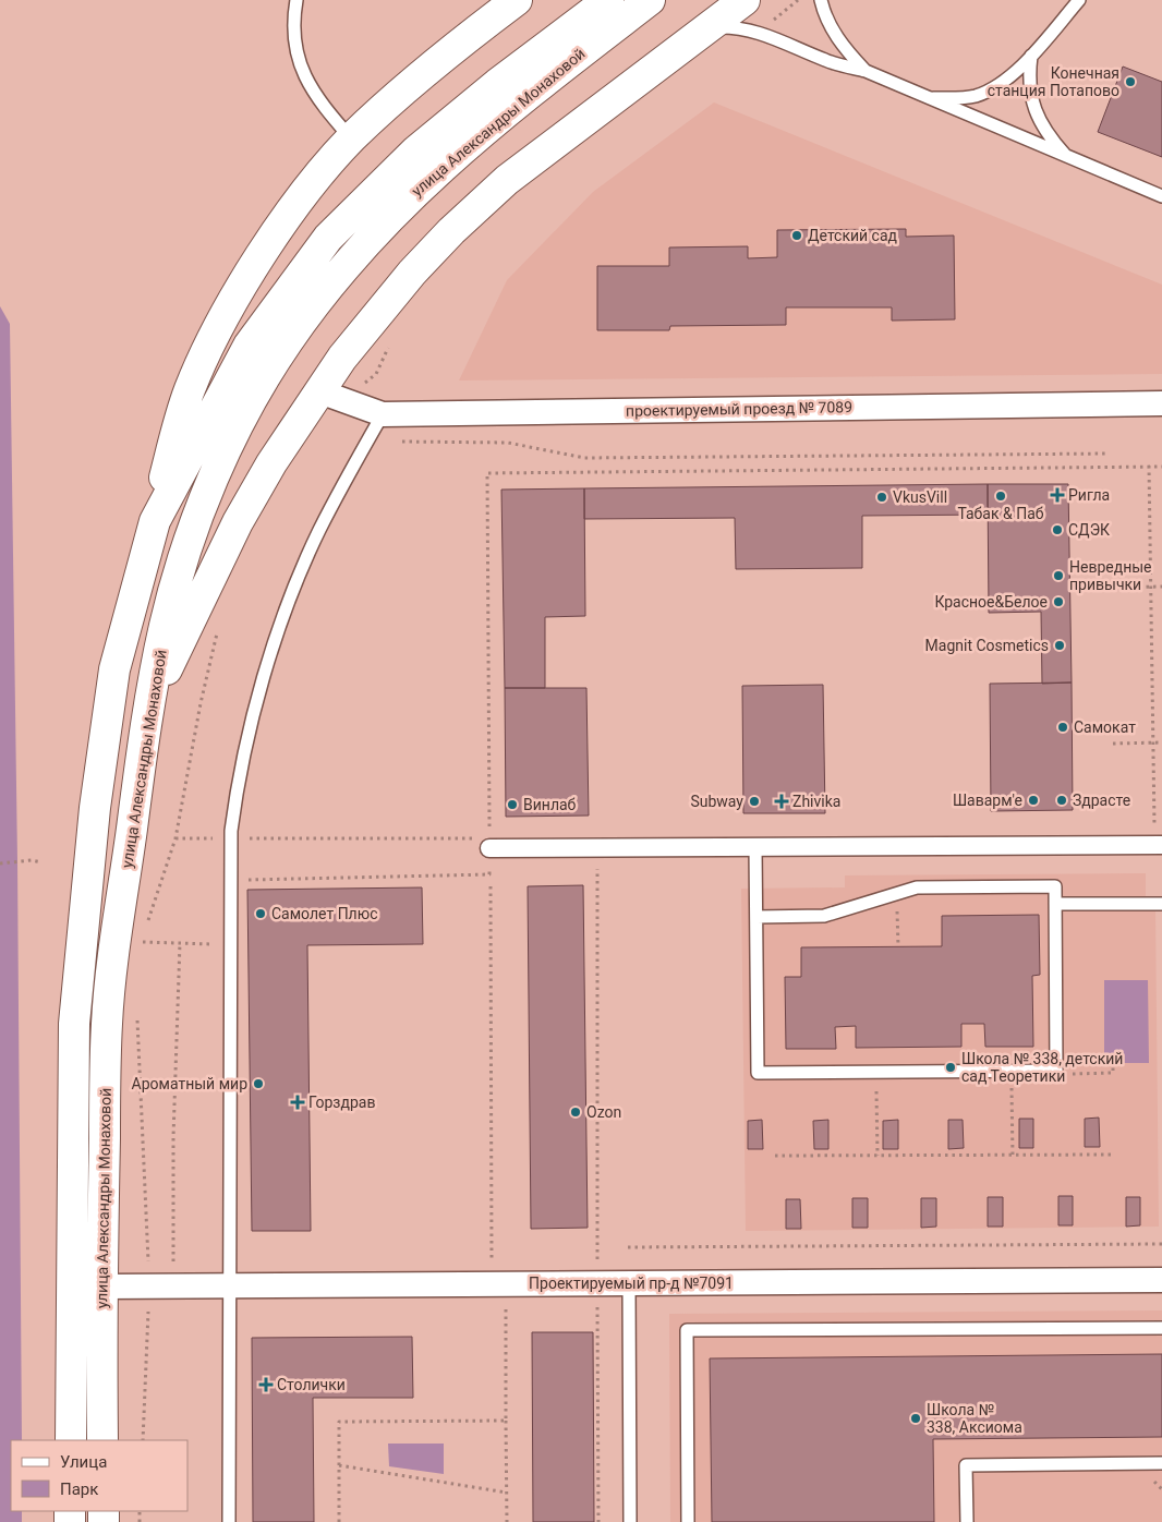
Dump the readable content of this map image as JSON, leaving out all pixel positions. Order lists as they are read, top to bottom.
{
  "streets": {
    "main road": ["улица Александры Монаховой"],
    "street": ["проектируемый проезд № 7089", "Проектируемый пр-д №7091"]
  },
  "crossings": [
    ["улица Александры Монаховой", "Проектируемый пр-д №7091"]
  ],
  "places": {
    "other": [
      "Конечная станция Потапово",
      "Детский сад",
      "Табак & Паб",
      "VkusVill",
      "СДЭК",
      "Невредные привычки",
      "Красное&Белое",
      "Magnit Cosmetics",
      "Самокат",
      "Шаварм'е",
      "Здрасте",
      "Subway",
      "Винлаб",
      "Самолет Плюс",
      "Школа № 338, детский сад Теоретики",
      "Ароматный мир",
      "Ozon",
      "Школа № 338, Аксиома"
    ],
    "health": [
      "Ригла",
      "Zhivika",
      "Горздрав",
      "Столички"
    ]
  },
  "legend": ["Улица", "Парк"]
}
